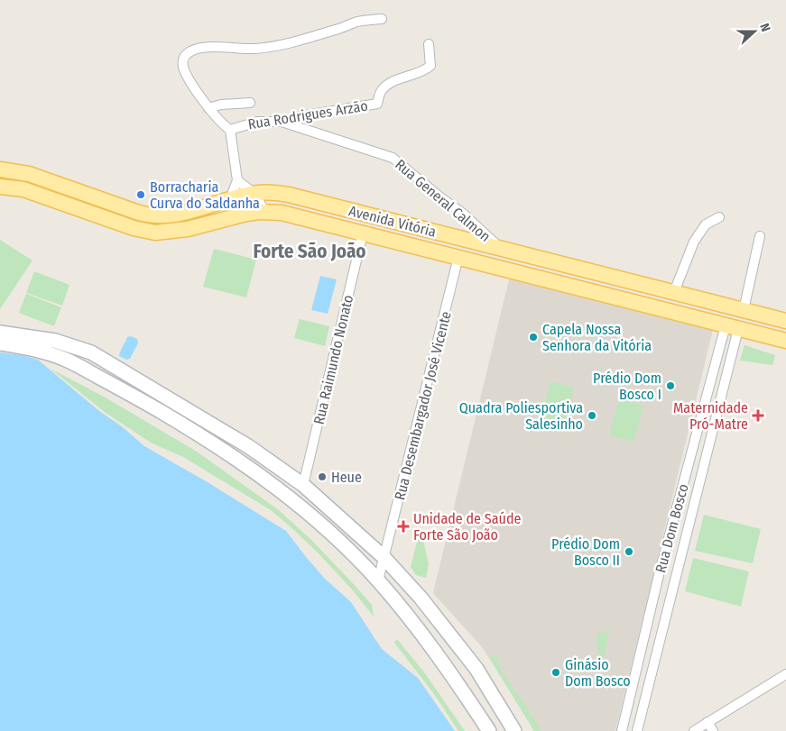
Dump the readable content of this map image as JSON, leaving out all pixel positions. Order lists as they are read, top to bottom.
{
  "streets": {
    "main road": ["Avenida Vitória"],
    "street": [
      "Rua Rodrigues Arzão",
      "Rua General Calmon",
      "Rua Raimundo Nonato",
      "Rua Desembargador José Vicente",
      "Rua Dom Bosco"
    ]
  },
  "crossings": [
    ["Rua Rodrigues Arzão", "Rua General Calmon"],
    ["Rua General Calmon", "Avenida Vitória"],
    ["Avenida Vitória", "Rua Raimundo Nonato"],
    ["Avenida Vitória", "Rua Desembargador José Vicente"],
    ["Avenida Vitória", "Rua Dom Bosco"]
  ],
  "districts": ["Forte São João"],
  "places": {
    "other": [
      "Borracharia Curva do Saldanha",
      "Capela Nossa Senhora da Vitória",
      "Prédio Dom Bosco I",
      "Quadra Poliesportiva Salesinho",
      "Heue",
      "Prédio Dom Bosco II",
      "Ginásio Dom Bosco"
    ],
    "health": ["Maternidade Pró-Matre", "Unidade de Saúde Forte São João"]
  },
  "north": "right"
}
